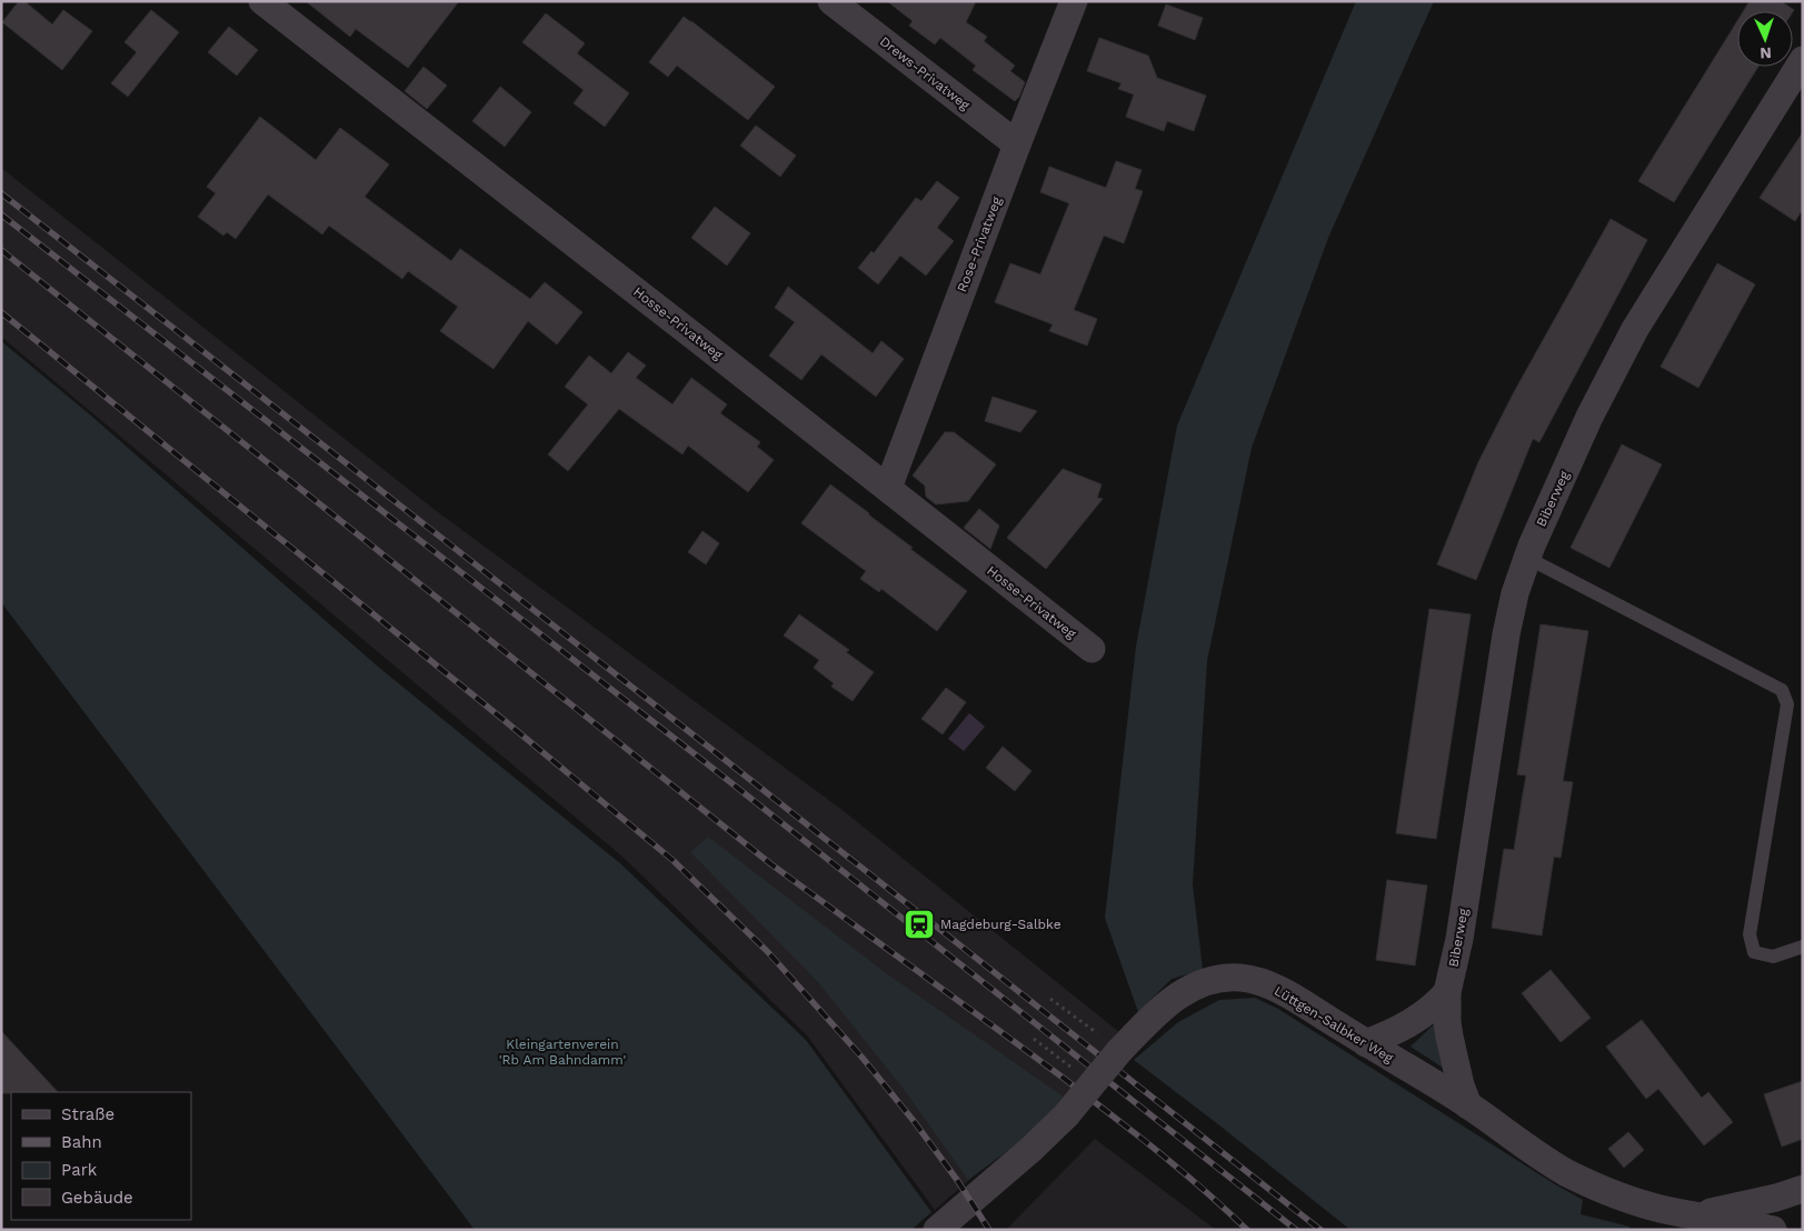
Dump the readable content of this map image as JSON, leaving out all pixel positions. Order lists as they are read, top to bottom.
{
  "streets": {
    "street": [
      "Drews-Privatweg",
      "Rose-Privatweg",
      "Hosse-Privatweg",
      "Biberweg",
      "Lüttgen-Salbker Weg"
    ]
  },
  "crossings": [
    ["Drews-Privatweg", "Rose-Privatweg"],
    ["Rose-Privatweg", "Hosse-Privatweg"],
    ["Biberweg", "Lüttgen-Salbker Weg"]
  ],
  "parks": ["Kleingartenverein 'Rb Am Bahndamm'"],
  "places": {
    "station": ["Magdeburg-Salbke"]
  },
  "legend": [
    "Straße",
    "Bahn",
    "Park",
    "Gebäude"
  ],
  "north": "bottom"
}
